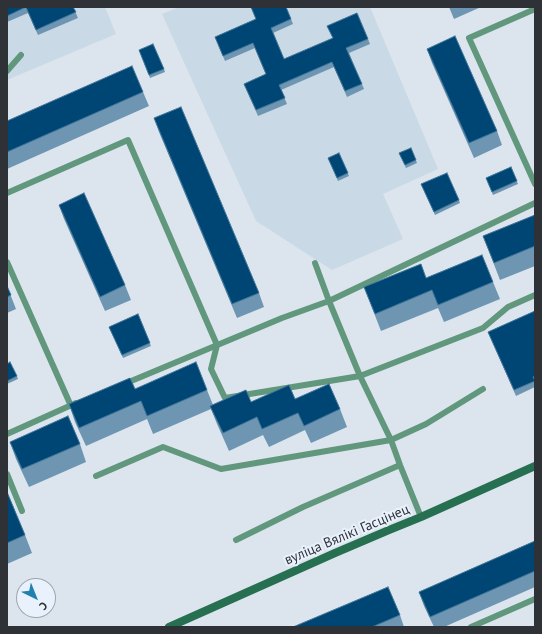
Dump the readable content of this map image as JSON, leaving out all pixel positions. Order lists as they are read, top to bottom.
{
  "streets": {
    "main road": ["вуліца Вялікі Гасцінец"]
  },
  "north": "bottom right"
}
